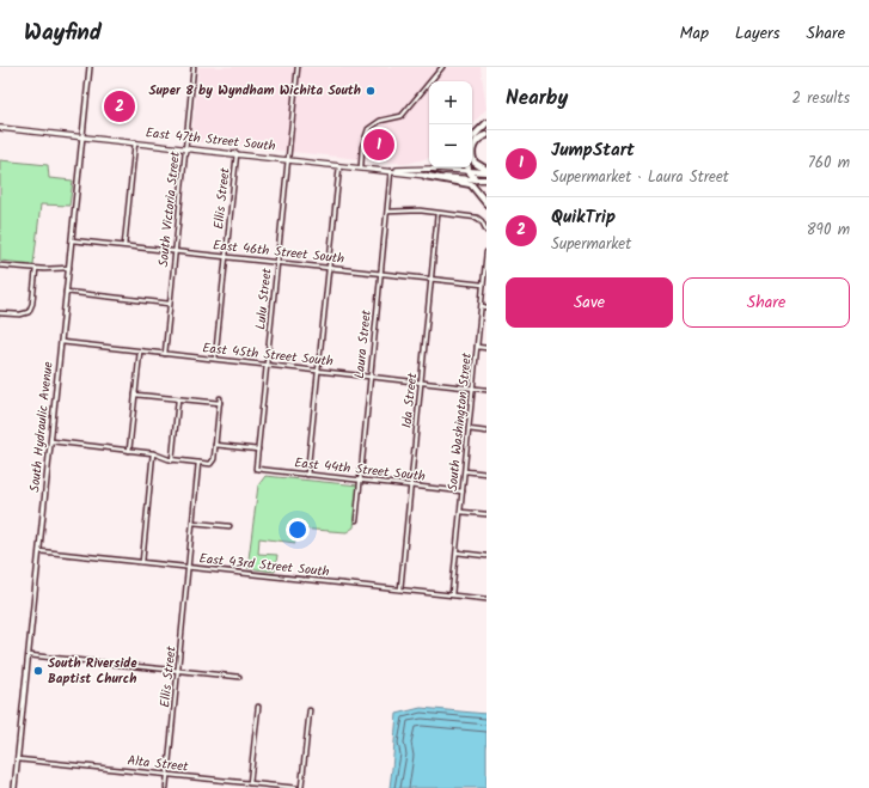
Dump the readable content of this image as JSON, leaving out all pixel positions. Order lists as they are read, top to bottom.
{
  "streets": {
    "main road": ["East 47th Street South"],
    "street": [
      "Ellis Street",
      "South Victoria Street",
      "East 46th Street South",
      "Lulu Street",
      "Laura Street",
      "East 45th Street South",
      "Ida Street",
      "South Washington Street",
      "South Hydraulic Avenue",
      "East 44th Street South",
      "East 43rd Street South",
      "Alta Street"
    ]
  },
  "crossings": [
    ["East 47th Street South", "Ellis Street"],
    ["East 47th Street South", "South Victoria Street"],
    ["East 47th Street South", "Lulu Street"],
    ["East 47th Street South", "Laura Street"],
    ["East 47th Street South", "South Hydraulic Avenue"],
    ["Ellis Street", "East 46th Street South"],
    ["Ellis Street", "East 45th Street South"],
    ["Ellis Street", "East 43rd Street South"],
    ["Ellis Street", "Alta Street"],
    ["South Victoria Street", "East 46th Street South"],
    ["South Victoria Street", "East 45th Street South"],
    ["East 46th Street South", "Lulu Street"],
    ["East 46th Street South", "Laura Street"],
    ["East 46th Street South", "Ida Street"],
    ["East 46th Street South", "South Washington Street"],
    ["East 46th Street South", "South Hydraulic Avenue"],
    ["Lulu Street", "East 45th Street South"],
    ["Lulu Street", "East 44th Street South"],
    ["Laura Street", "East 45th Street South"],
    ["Laura Street", "East 44th Street South"],
    ["East 45th Street South", "Ida Street"],
    ["East 45th Street South", "South Washington Street"],
    ["East 45th Street South", "South Hydraulic Avenue"],
    ["Ida Street", "East 44th Street South"],
    ["Ida Street", "East 43rd Street South"],
    ["South Washington Street", "East 44th Street South"],
    ["South Washington Street", "East 43rd Street South"],
    ["South Hydraulic Avenue", "East 43rd Street South"],
    ["South Hydraulic Avenue", "Alta Street"]
  ],
  "places": ["Super 8 by Wyndham Wichita South", "South Riverside Baptist Church"],
  "page": {
    "header": "Wayfind",
    "nav": ["Map", "Layers", "Share"],
    "heading": ["Nearby", "2 results"],
    "map_buttons": ["+", "−"],
    "pins": ["2", "1"],
    "list": [
      {
        "mark": "1",
        "name": "JumpStart",
        "note": "Supermarket · Laura Street",
        "value": "760 m"
      },
      {
        "mark": "2",
        "name": "QuikTrip",
        "note": "Supermarket",
        "value": "890 m"
      }
    ],
    "buttons": ["Save", "Share"]
  }
}
